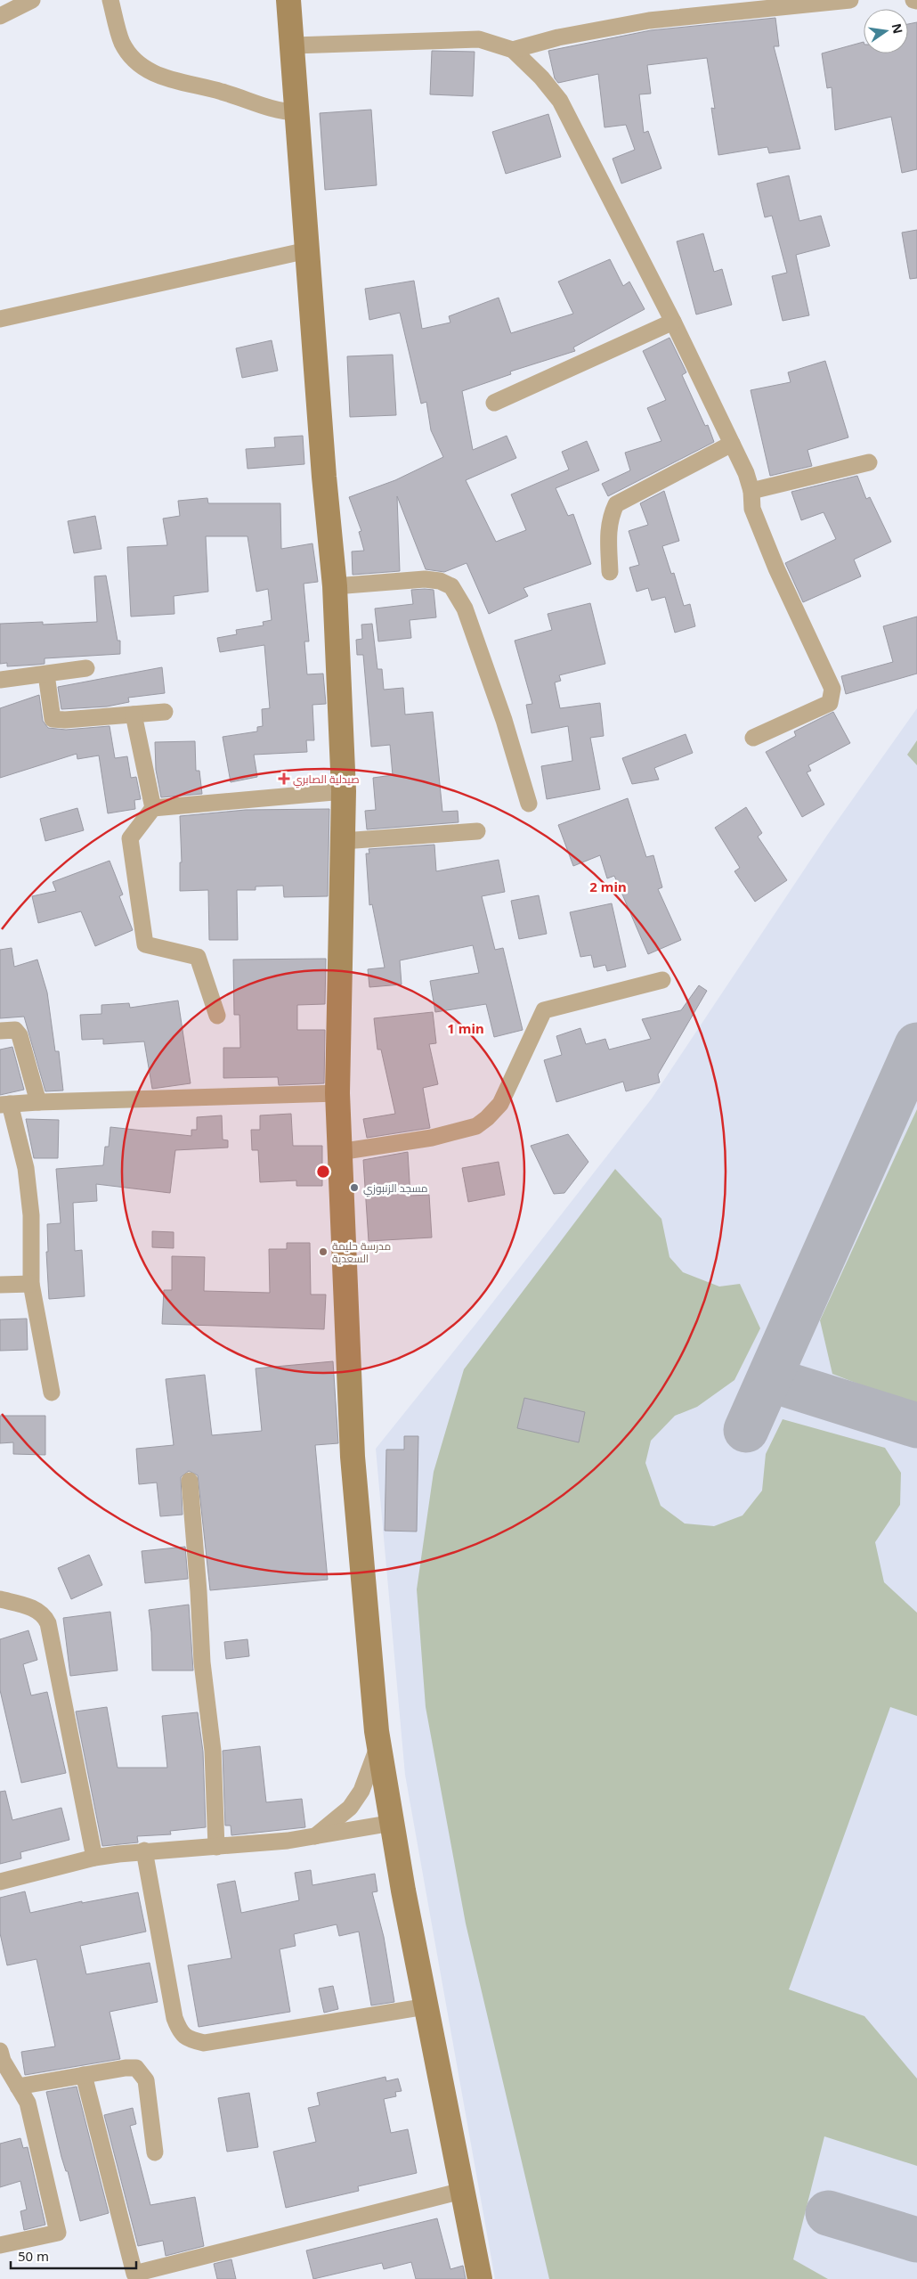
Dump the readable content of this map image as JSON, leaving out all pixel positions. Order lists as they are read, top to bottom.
{
  "places": {
    "health": ["صيدلية الصابري"],
    "other": ["مسجد الزنبوزي", "مدرسة حليمة السعدية"]
  },
  "scale_bar": "50 m",
  "north": "right",
  "rings": ["2 min", "1 min"]
}
